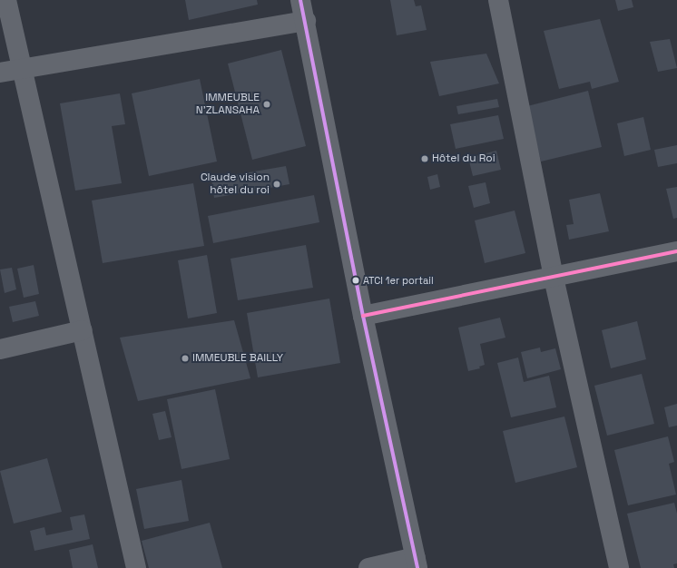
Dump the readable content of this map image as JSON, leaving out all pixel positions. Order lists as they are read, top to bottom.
{
  "places": [
    "IMMEUBLE N'ZLANSAHA",
    "Hôtel du Roi",
    "Claude vision hôtel du roi",
    "ATCI 1er portail",
    "IMMEUBLE BAILLY"
  ]
}
